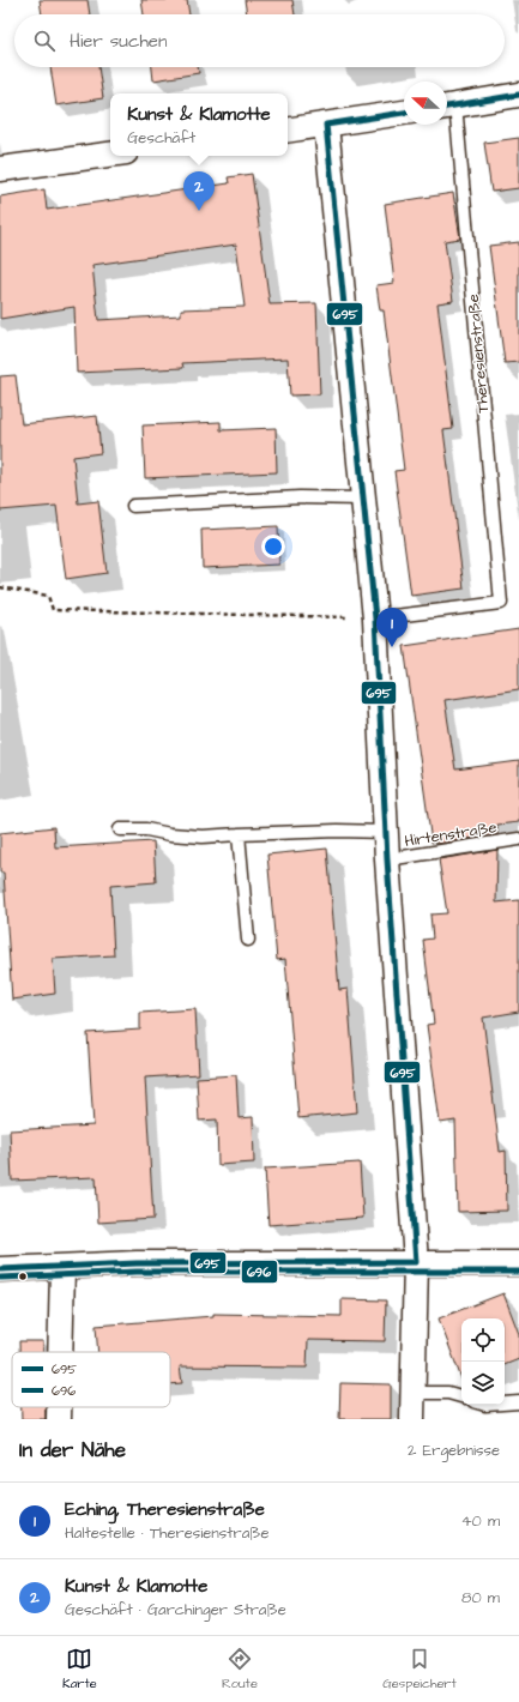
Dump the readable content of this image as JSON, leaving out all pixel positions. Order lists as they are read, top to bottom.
{
  "streets": {
    "lane": ["Theresienstraße", "Hirtenstraße"]
  },
  "lines": ["transit line 695", "transit line 696"],
  "legend": ["695", "696"],
  "north": "left",
  "page": {
    "search": "Hier suchen",
    "popup": ["Kunst & Klamotte", "Geschäft"],
    "pins": ["2", "1"],
    "heading": ["In der Nähe", "2 Ergebnisse"],
    "list": [
      {
        "mark": "1",
        "name": "Eching, Theresienstraße",
        "note": "Haltestelle · Theresienstraße",
        "value": "40 m"
      },
      {
        "mark": "2",
        "name": "Kunst & Klamotte",
        "note": "Geschäft · Garchinger Straße",
        "value": "80 m"
      }
    ],
    "nav": ["Karte", "Route", "Gespeichert"]
  }
}
